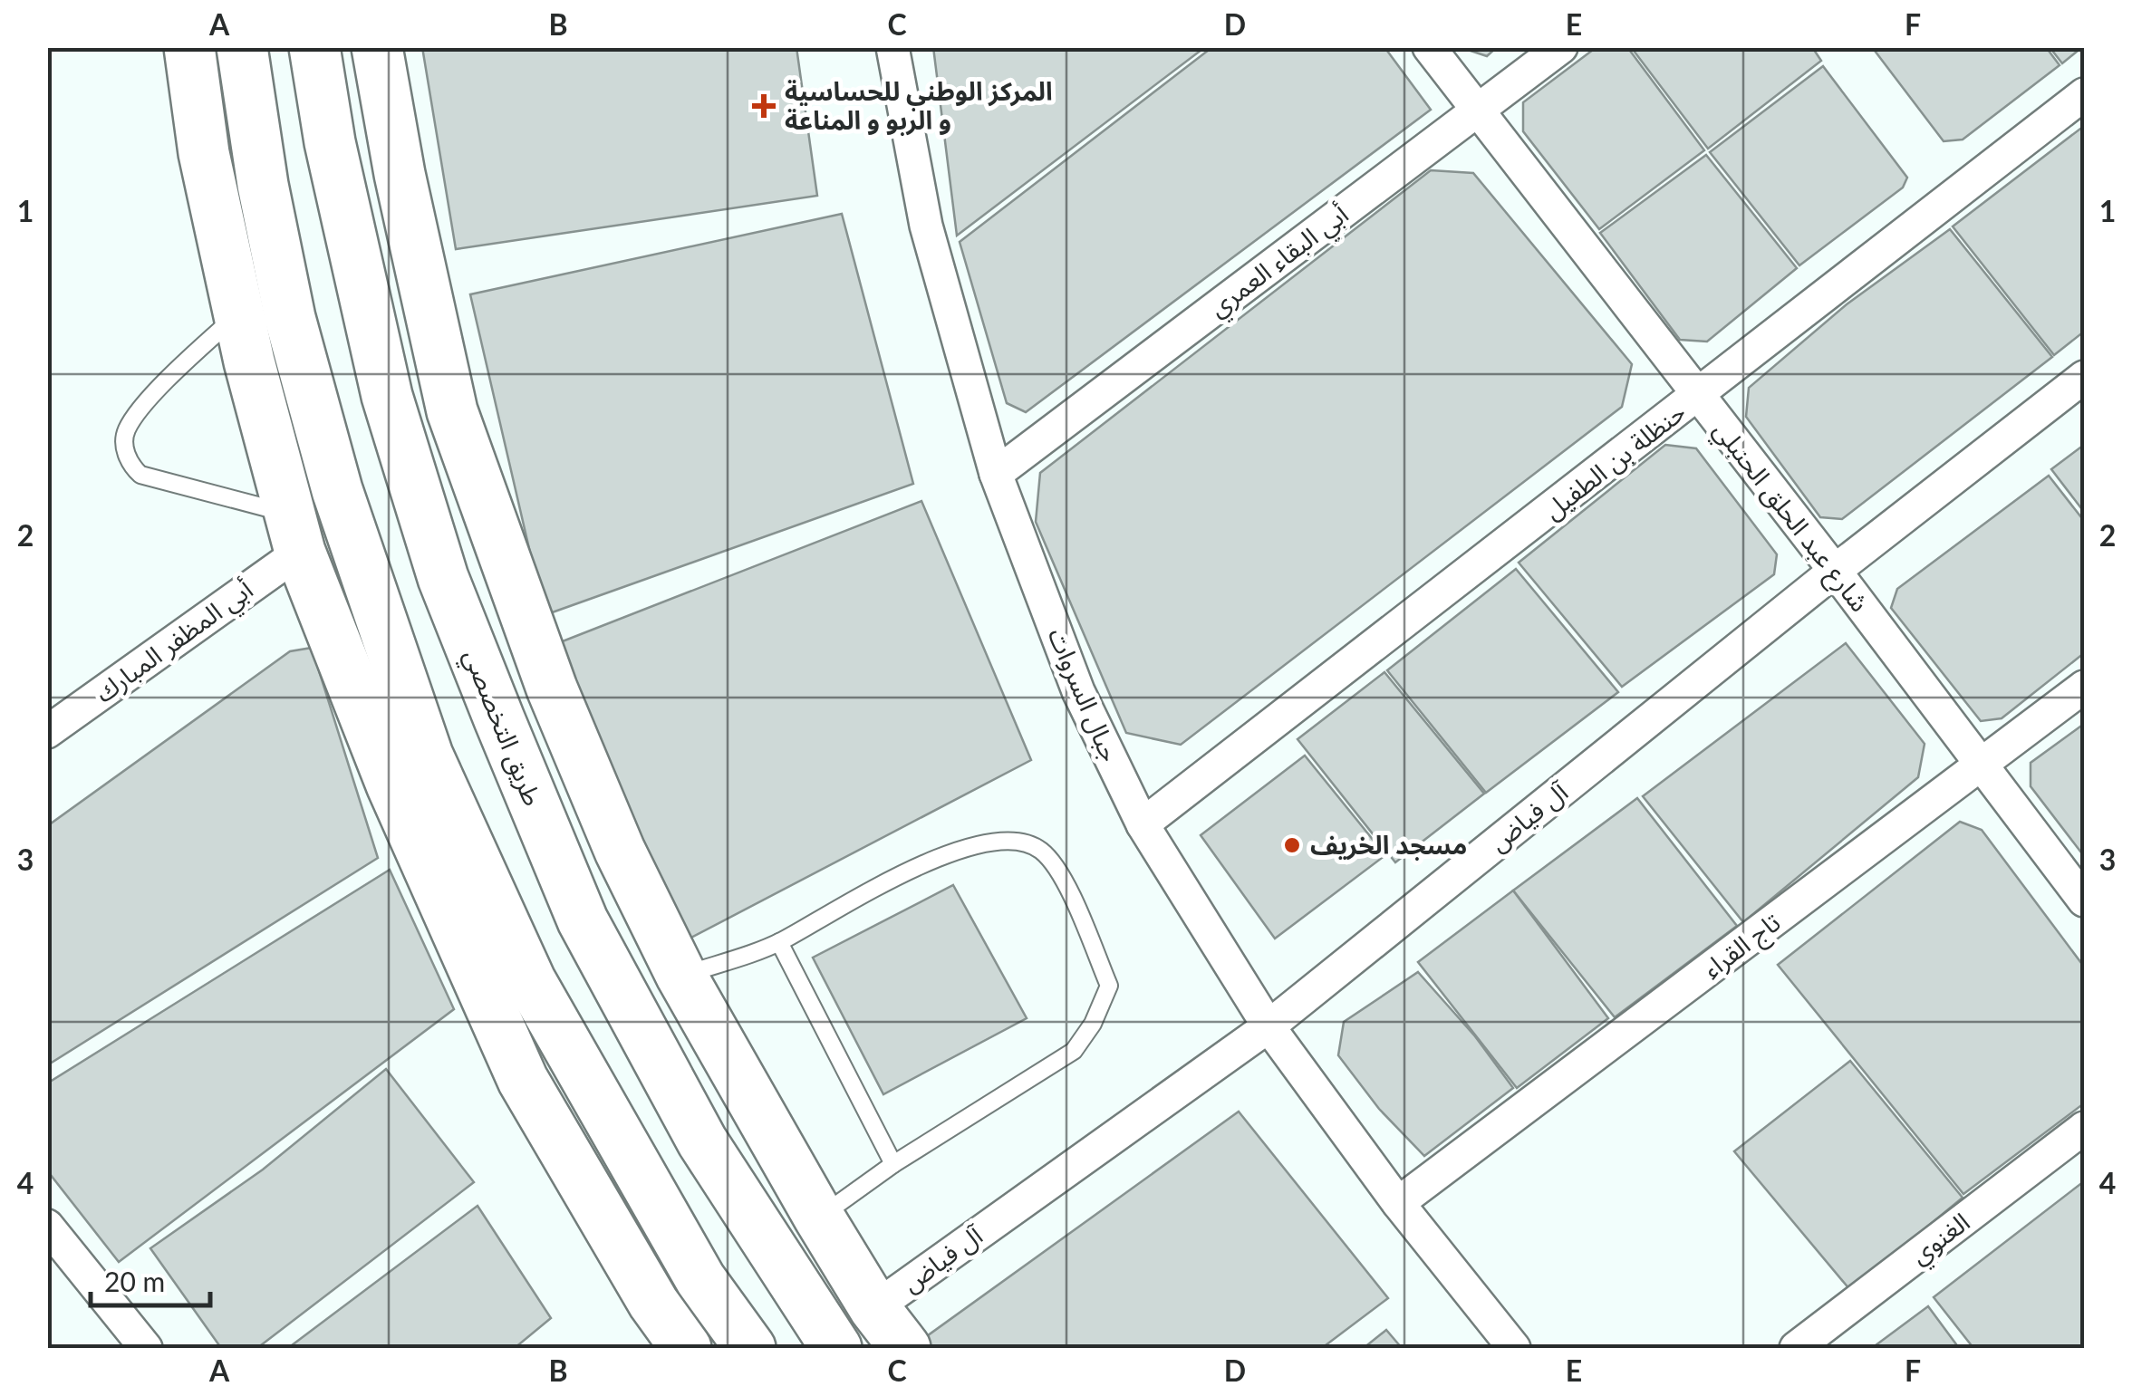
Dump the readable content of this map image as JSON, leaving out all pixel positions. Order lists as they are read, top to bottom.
{
  "streets": {
    "main road": ["طريق التخصصي"],
    "street": [
      "أبي البقاء العمري",
      "حنظلة بن الطفيل",
      "شارع عبد الحلق الحنبلي",
      "أبي المظفر المبارك",
      "جبال السروات",
      "آل فياض",
      "تاج القراء",
      "الغنوي"
    ]
  },
  "crossings": [
    ["أبي البقاء العمري", "شارع عبد الحلق الحنبلي"],
    ["أبي البقاء العمري", "جبال السروات"],
    ["حنظلة بن الطفيل", "شارع عبد الحلق الحنبلي"],
    ["حنظلة بن الطفيل", "جبال السروات"],
    ["شارع عبد الحلق الحنبلي", "آل فياض"],
    ["شارع عبد الحلق الحنبلي", "تاج القراء"],
    ["جبال السروات", "آل فياض"],
    ["جبال السروات", "تاج القراء"]
  ],
  "places": {
    "health": ["المركز الوطني للحساسية و الربو و المناعة"],
    "other": ["مسجد الخريف"]
  },
  "scale_bar": "20 m",
  "grid": {
    "columns": [
      "A",
      "B",
      "C",
      "D",
      "E",
      "F"
    ],
    "rows": [
      "1",
      "2",
      "3",
      "4"
    ]
  }
}
